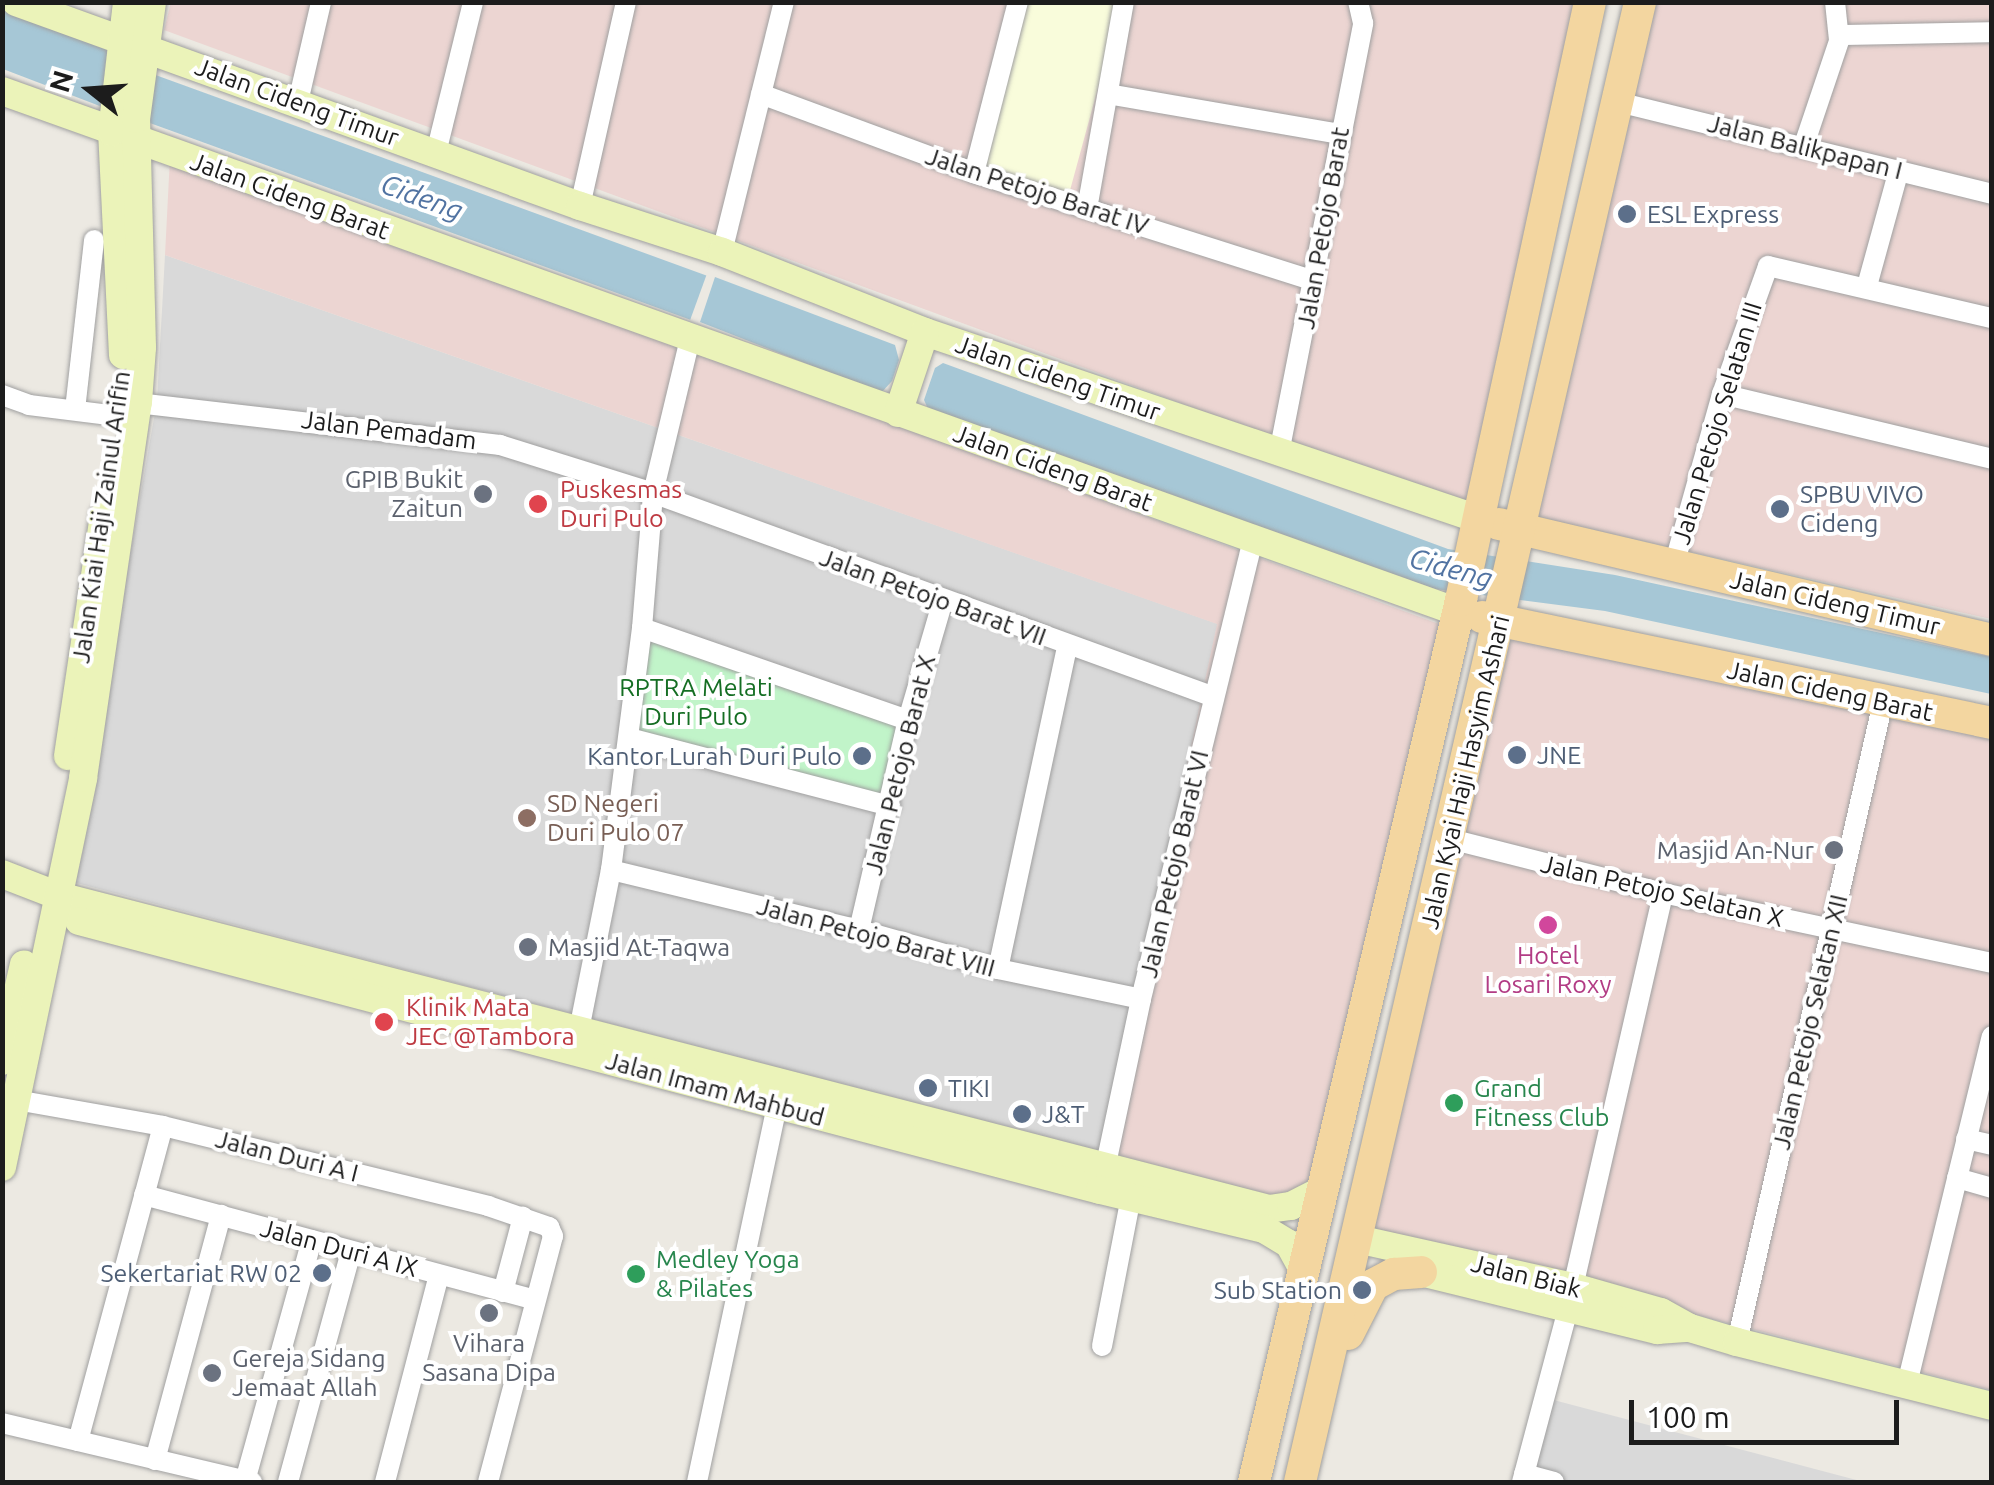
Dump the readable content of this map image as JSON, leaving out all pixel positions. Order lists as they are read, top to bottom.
{
  "streets": {
    "main road": [
      "Jalan Cideng Timur",
      "Jalan Cideng Barat",
      "Jalan Kiai Haji Zainul Arifin",
      "Jalan Kyai Haji Hasyim Ashari",
      "Jalan Imam Mahbud",
      "Jalan Biak"
    ],
    "street": [
      "Jalan Balikpapan I",
      "Jalan Petojo Barat IV",
      "Jalan Petojo Barat",
      "Jalan Petojo Selatan III",
      "Jalan Pemadam",
      "Jalan Petojo Barat VII",
      "Jalan Petojo Barat X",
      "Jalan Petojo Barat VI",
      "Jalan Petojo Selatan X",
      "Jalan Petojo Barat VIII",
      "Jalan Petojo Selatan XII",
      "Jalan Duri A I",
      "Jalan Duri A IX"
    ]
  },
  "crossings": [
    ["Jalan Cideng Timur", "Jalan Petojo Barat"],
    ["Jalan Cideng Timur", "Jalan Petojo Selatan III"],
    ["Jalan Cideng Timur", "Jalan Kiai Haji Zainul Arifin"],
    ["Jalan Cideng Timur", "Jalan Kyai Haji Hasyim Ashari"],
    ["Jalan Balikpapan I", "Jalan Kyai Haji Hasyim Ashari"],
    ["Jalan Petojo Barat IV", "Jalan Petojo Barat"],
    ["Jalan Cideng Barat", "Jalan Kiai Haji Zainul Arifin"],
    ["Jalan Cideng Barat", "Jalan Kyai Haji Hasyim Ashari"],
    ["Jalan Cideng Barat", "Jalan Petojo Barat VI"],
    ["Jalan Cideng Barat", "Jalan Petojo Selatan XII"],
    ["Jalan Pemadam", "Jalan Kiai Haji Zainul Arifin"],
    ["Jalan Pemadam", "Jalan Petojo Barat VII"],
    ["Jalan Kiai Haji Zainul Arifin", "Jalan Imam Mahbud"],
    ["Jalan Petojo Barat VII", "Jalan Petojo Barat X"],
    ["Jalan Petojo Barat VII", "Jalan Petojo Barat VI"],
    ["Jalan Petojo Barat X", "Jalan Petojo Barat VIII"],
    ["Jalan Kyai Haji Hasyim Ashari", "Jalan Petojo Selatan X"],
    ["Jalan Kyai Haji Hasyim Ashari", "Jalan Imam Mahbud"],
    ["Jalan Kyai Haji Hasyim Ashari", "Jalan Biak"],
    ["Jalan Petojo Barat VI", "Jalan Petojo Barat VIII"],
    ["Jalan Petojo Barat VI", "Jalan Imam Mahbud"],
    ["Jalan Petojo Selatan X", "Jalan Petojo Selatan XII"],
    ["Jalan Petojo Selatan XII", "Jalan Biak"],
    ["Jalan Duri A I", "Jalan Duri A IX"]
  ],
  "water": ["Cideng"],
  "parks": ["RPTRA Melati Duri Pulo"],
  "places": [
    "ESL Express",
    "GPIB Bukit Zaitun",
    "Puskesmas Duri Pulo",
    "SPBU VIVO Cideng",
    "JNE",
    "Kantor Lurah Duri Pulo",
    "SD Negeri Duri Pulo 07",
    "Masjid An-Nur",
    "Hotel Losari Roxy",
    "Masjid At-Taqwa",
    "Klinik Mata JEC @Tambora",
    "TIKI",
    "Grand Fitness Club",
    "J&T",
    "Sekertariat RW 02",
    "Medley Yoga & Pilates",
    "Sub Station",
    "Vihara Sasana Dipa",
    "Gereja Sidang Jemaat Allah"
  ],
  "scale_bar": "100 m",
  "north": "left"
}
